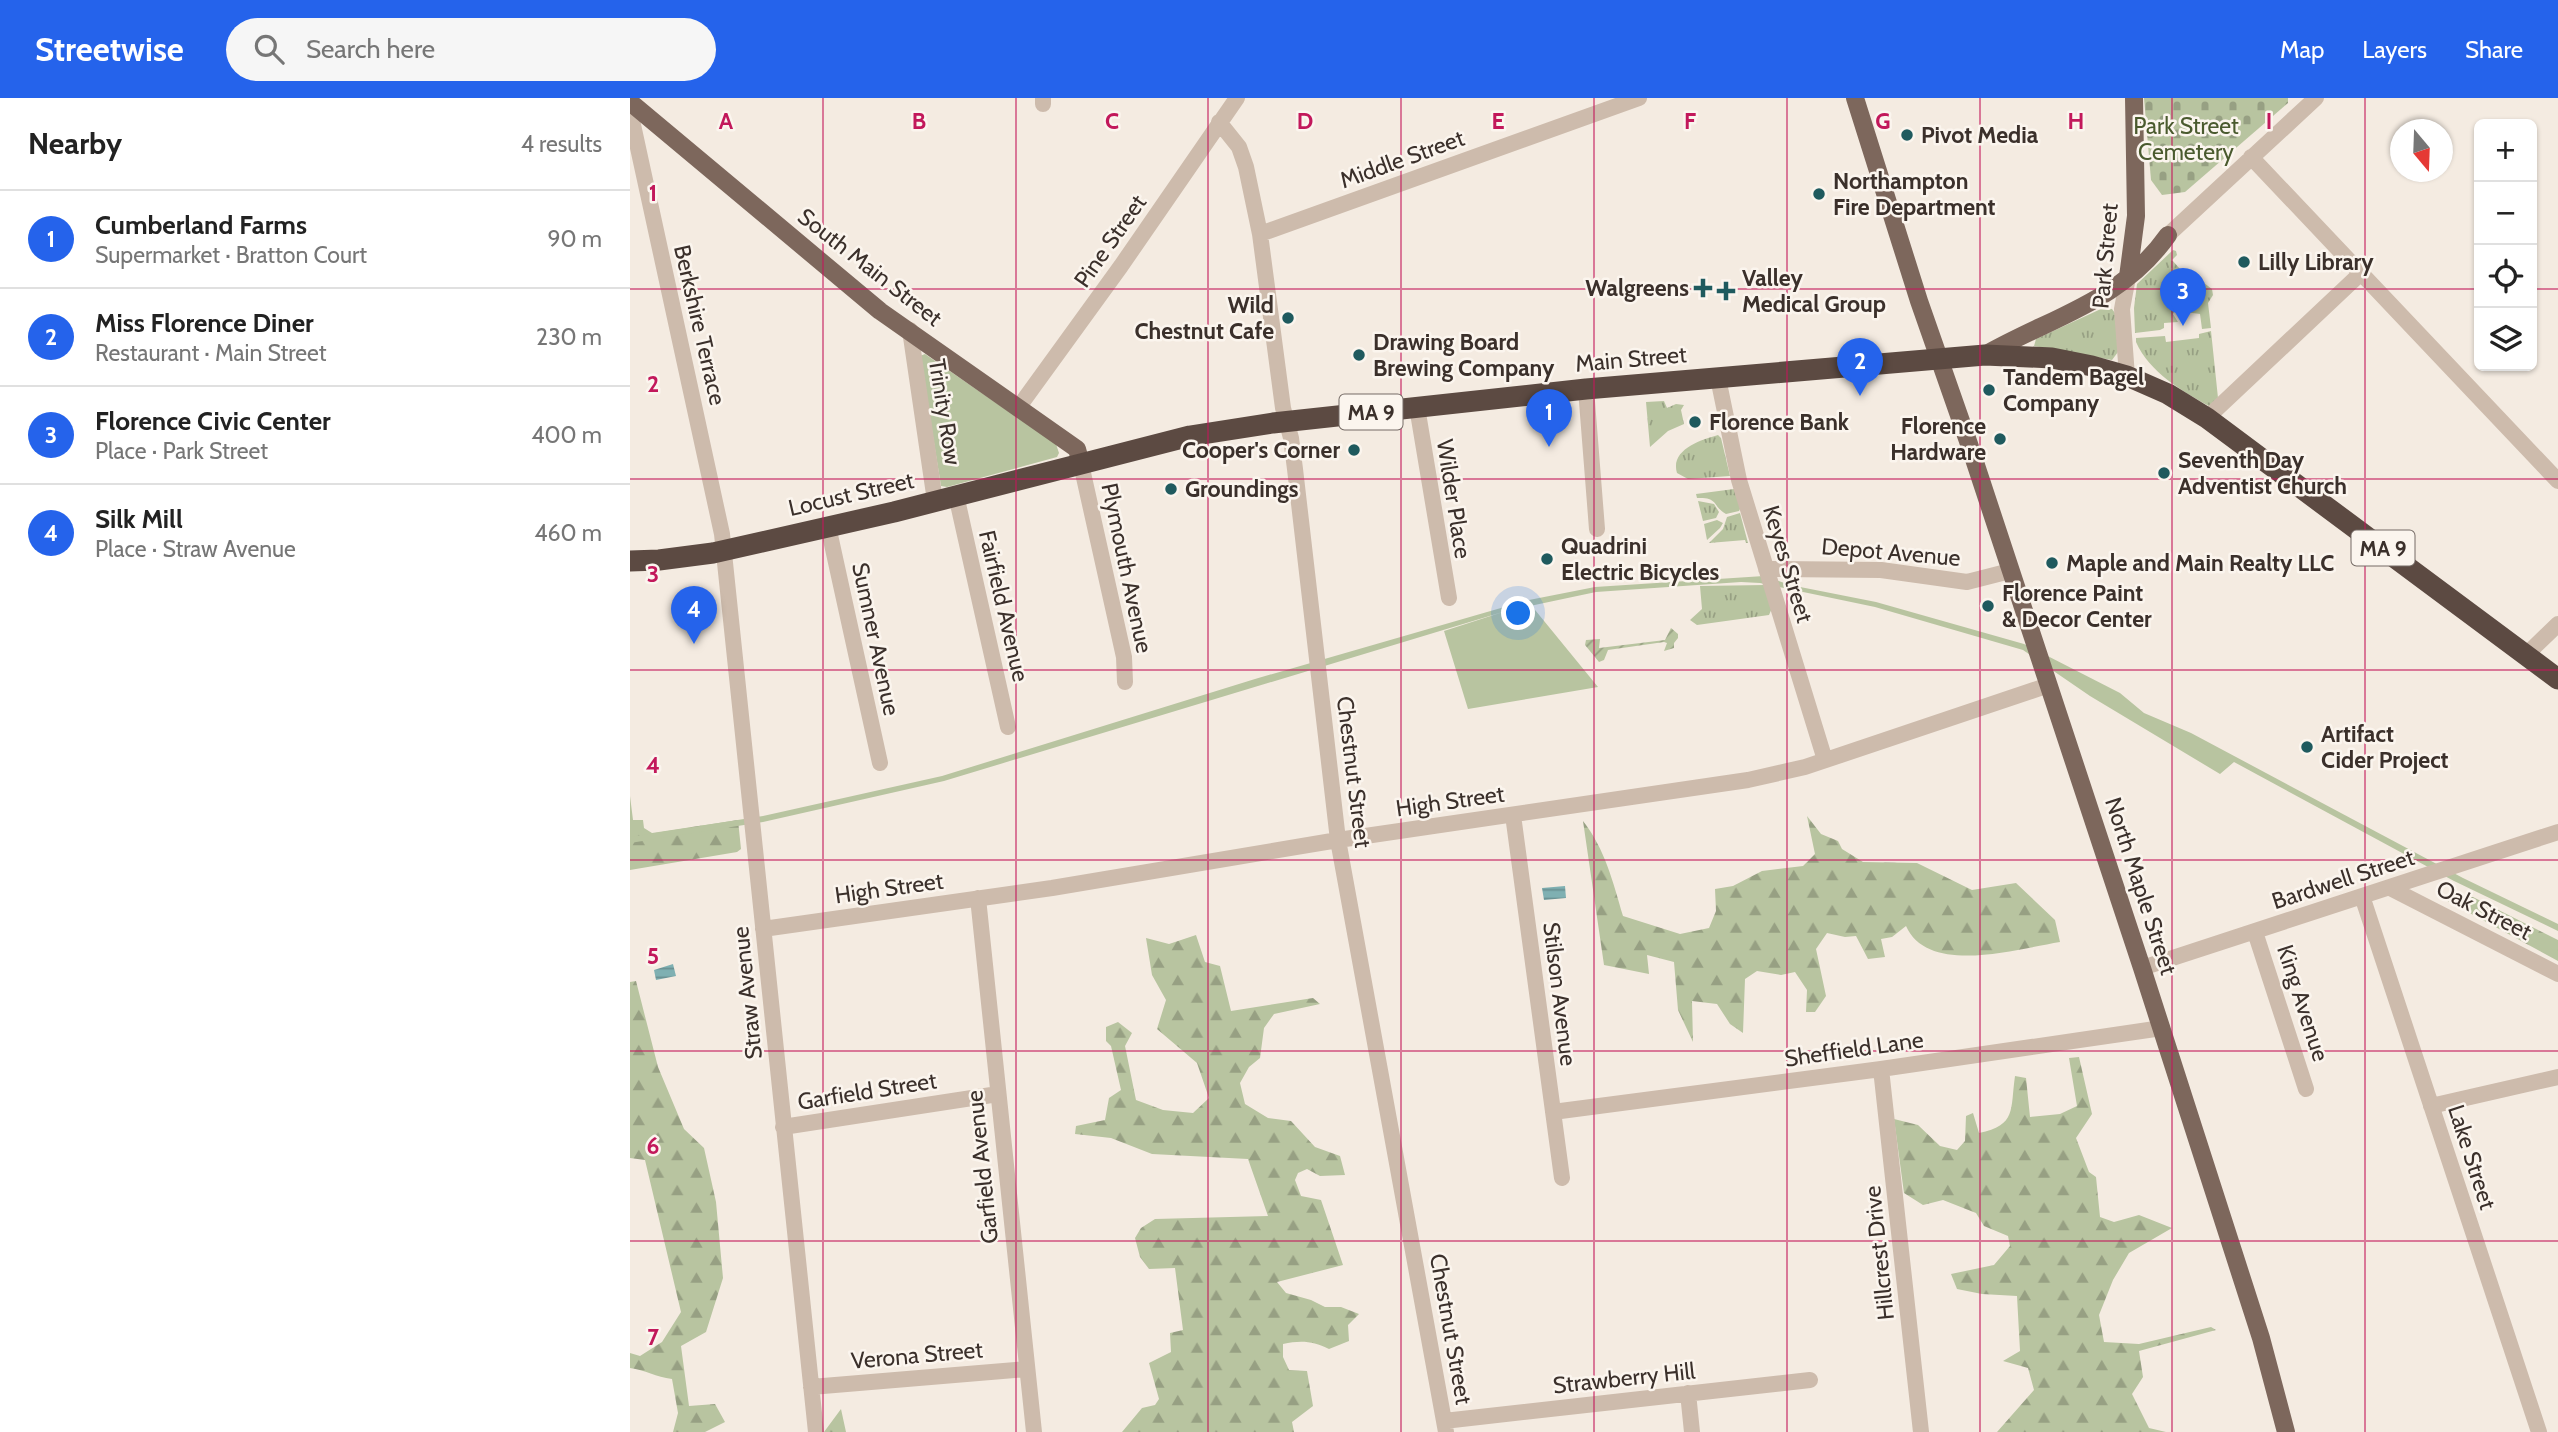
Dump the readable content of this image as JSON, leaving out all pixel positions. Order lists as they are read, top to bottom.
{
  "streets": {
    "highway": ["Main Street", "MA 9", "Locust Street"],
    "main road": ["Park Street", "South Main Street", "North Maple Street"],
    "street": [
      "Middle Street",
      "Pine Street",
      "Berkshire Terrace",
      "Trinity Row",
      "Wilder Place",
      "Depot Avenue",
      "Keyes Street",
      "Plymouth Avenue",
      "Fairfield Avenue",
      "Sumner Avenue",
      "Chestnut Street",
      "High Street",
      "Bardwell Street",
      "Oak Street",
      "Straw Avenue",
      "Stilson Avenue",
      "King Avenue",
      "Sheffield Lane",
      "Garfield Street",
      "Lake Street",
      "Garfield Avenue",
      "Hillcrest Drive",
      "Verona Street",
      "Strawberry Hill"
    ]
  },
  "crossings": [
    ["Middle Street", "Chestnut Street"],
    ["Pine Street", "South Main Street"],
    ["Pine Street", "Chestnut Street"],
    ["Park Street", "MA 9"],
    ["South Main Street", "Main Street"],
    ["South Main Street", "Trinity Row"],
    ["South Main Street", "Locust Street"],
    ["South Main Street", "Plymouth Avenue"],
    ["Berkshire Terrace", "Locust Street"],
    ["Berkshire Terrace", "Straw Avenue"],
    ["Main Street", "MA 9"],
    ["Main Street", "Locust Street"],
    ["Main Street", "Wilder Place"],
    ["Main Street", "Keyes Street"],
    ["Main Street", "Plymouth Avenue"],
    ["Main Street", "Chestnut Street"],
    ["Main Street", "North Maple Street"],
    ["Trinity Row", "Locust Street"],
    ["Trinity Row", "Fairfield Avenue"],
    ["MA 9", "North Maple Street"],
    ["Locust Street", "Plymouth Avenue"],
    ["Locust Street", "Fairfield Avenue"],
    ["Locust Street", "Sumner Avenue"],
    ["Locust Street", "Straw Avenue"],
    ["Depot Avenue", "Keyes Street"],
    ["Depot Avenue", "North Maple Street"],
    ["Keyes Street", "High Street"],
    ["Chestnut Street", "High Street"],
    ["Chestnut Street", "Strawberry Hill"],
    ["High Street", "North Maple Street"],
    ["High Street", "Straw Avenue"],
    ["High Street", "Stilson Avenue"],
    ["High Street", "Garfield Avenue"],
    ["Bardwell Street", "North Maple Street"],
    ["Bardwell Street", "Oak Street"],
    ["Bardwell Street", "King Avenue"],
    ["Bardwell Street", "Lake Street"],
    ["North Maple Street", "Sheffield Lane"],
    ["Straw Avenue", "Garfield Street"],
    ["Straw Avenue", "Verona Street"],
    ["Stilson Avenue", "Sheffield Lane"],
    ["Sheffield Lane", "Hillcrest Drive"],
    ["Garfield Street", "Garfield Avenue"],
    ["Garfield Avenue", "Verona Street"]
  ],
  "parks": ["Park Street Cemetery"],
  "places": {
    "other": [
      "Pivot Media",
      "Northampton Fire Department",
      "Lilly Library",
      "Wild Chestnut Cafe",
      "Drawing Board Brewing Company",
      "Tandem Bagel Company",
      "Florence Bank",
      "Florence Hardware",
      "Cooper's Corner",
      "Seventh Day Adventist Church",
      "Groundings",
      "Quadrini Electric Bicycles",
      "Maple and Main Realty LLC",
      "Florence Paint & Decor Center",
      "Artifact Cider Project"
    ],
    "health": ["Walgreens", "Valley Medical Group"]
  },
  "north": "bottom",
  "page": {
    "header": "Streetwise",
    "search": "Search here",
    "nav": ["Map", "Layers", "Share"],
    "heading": ["Nearby", "4 results"],
    "map_buttons": ["+", "−"],
    "list": [
      {
        "mark": "1",
        "name": "Cumberland Farms",
        "note": "Supermarket · Bratton Court",
        "value": "90 m"
      },
      {
        "mark": "2",
        "name": "Miss Florence Diner",
        "note": "Restaurant · Main Street",
        "value": "230 m"
      },
      {
        "mark": "3",
        "name": "Florence Civic Center",
        "note": "Place · Park Street",
        "value": "400 m"
      },
      {
        "mark": "4",
        "name": "Silk Mill",
        "note": "Place · Straw Avenue",
        "value": "460 m"
      }
    ],
    "pins": [
      "3",
      "2",
      "1",
      "4"
    ]
  },
  "grid": {
    "columns": [
      "A",
      "B",
      "C",
      "D",
      "E",
      "F",
      "G",
      "H",
      "I"
    ],
    "rows": [
      "1",
      "2",
      "3",
      "4",
      "5",
      "6",
      "7"
    ]
  }
}
